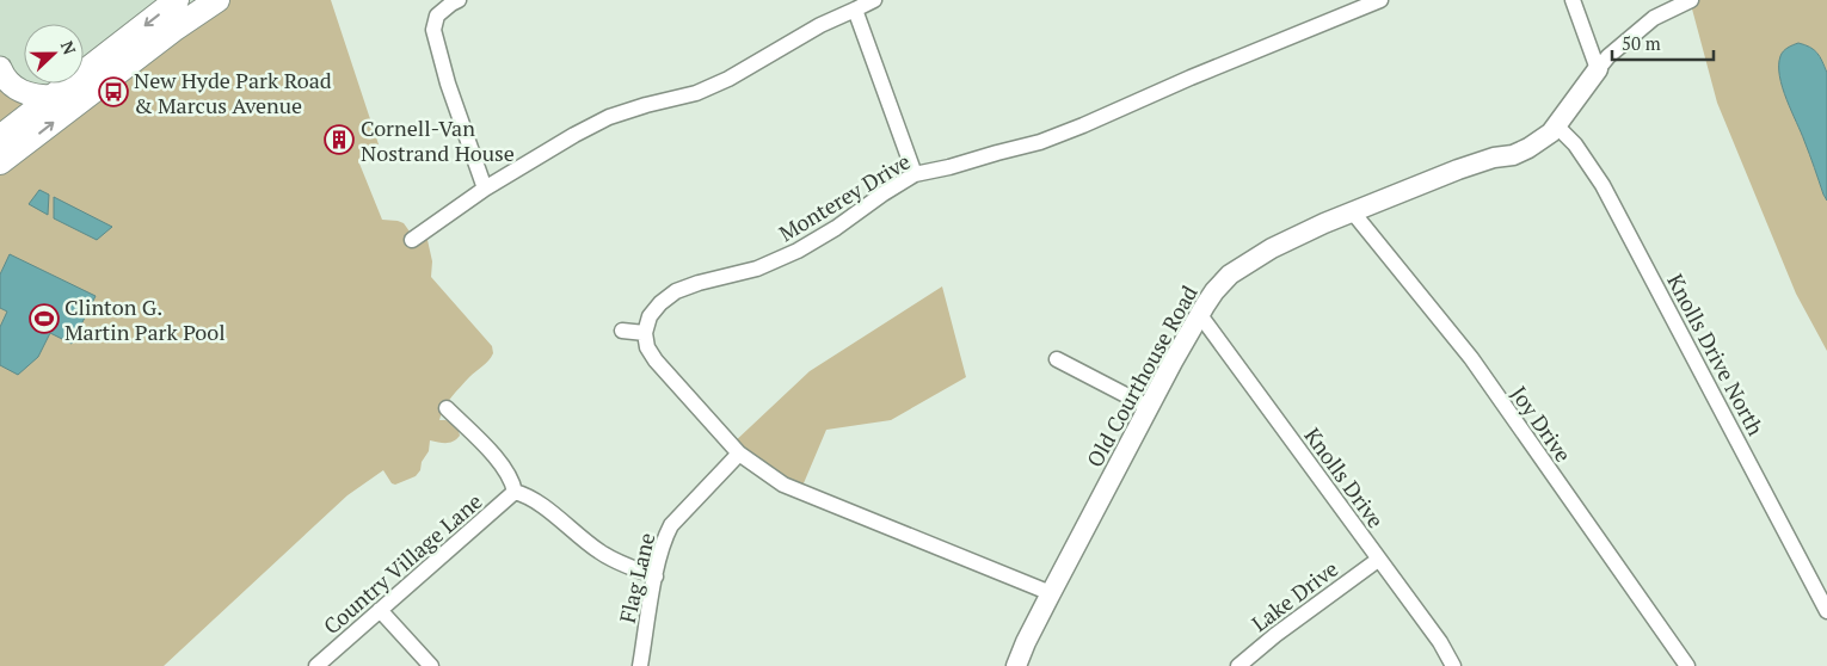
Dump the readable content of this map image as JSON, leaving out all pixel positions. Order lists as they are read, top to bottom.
{
  "streets": {
    "street": [
      "Monterey Drive",
      "Knolls Drive North",
      "Old Courthouse Road",
      "Joy Drive",
      "Knolls Drive",
      "Country Village Lane",
      "Flag Lane",
      "Lake Drive"
    ]
  },
  "crossings": [
    ["Knolls Drive North", "Old Courthouse Road"],
    ["Old Courthouse Road", "Joy Drive"],
    ["Old Courthouse Road", "Knolls Drive"],
    ["Knolls Drive", "Lake Drive"]
  ],
  "places": {
    "bus stop": ["New Hyde Park Road & Marcus Avenue"],
    "building": ["Cornell-Van Nostrand House"],
    "sports": ["Clinton G. Martin Park Pool"]
  },
  "scale_bar": "50 m",
  "north": "right"
}
